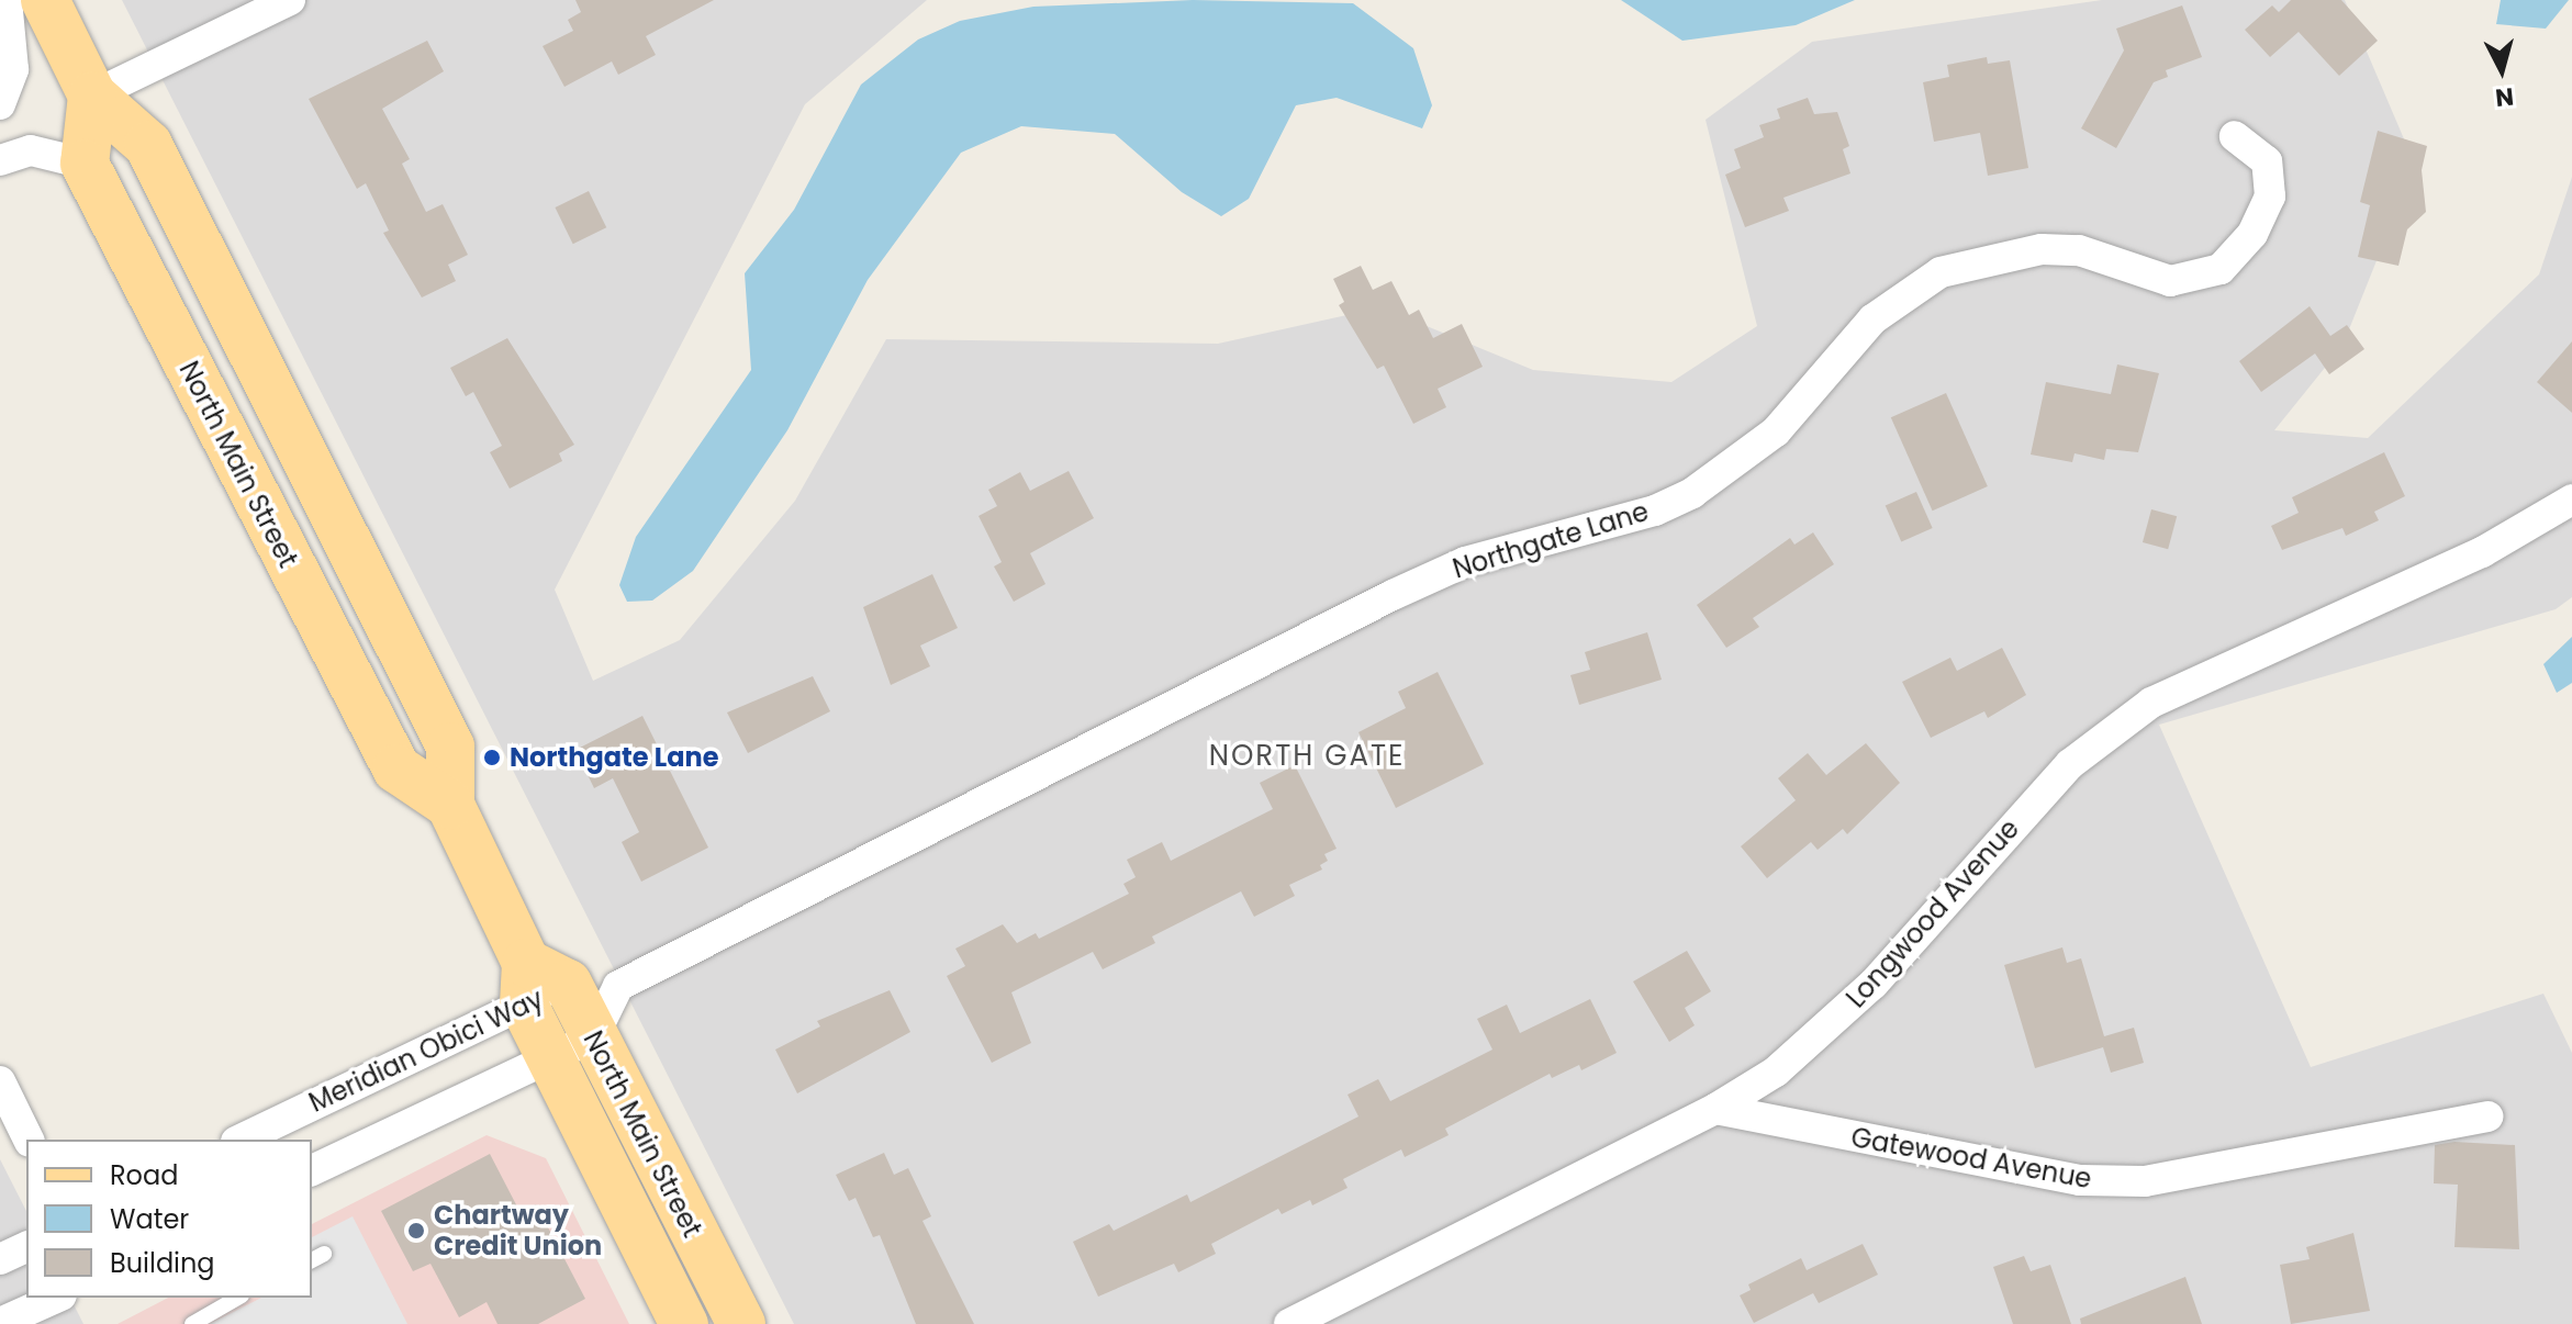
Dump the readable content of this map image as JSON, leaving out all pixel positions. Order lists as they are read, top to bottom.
{
  "streets": {
    "main road": ["North Main Street"],
    "street": [
      "Northgate Lane",
      "Longwood Avenue",
      "Meridian Obici Way",
      "Gatewood Avenue"
    ]
  },
  "crossings": [
    ["North Main Street", "Northgate Lane"],
    ["North Main Street", "Meridian Obici Way"],
    ["Northgate Lane", "Meridian Obici Way"],
    ["Longwood Avenue", "Gatewood Avenue"]
  ],
  "districts": ["NORTH GATE"],
  "places": ["Northgate Lane", "Chartway Credit Union"],
  "legend": ["Road", "Water", "Building"],
  "north": "bottom"
}
